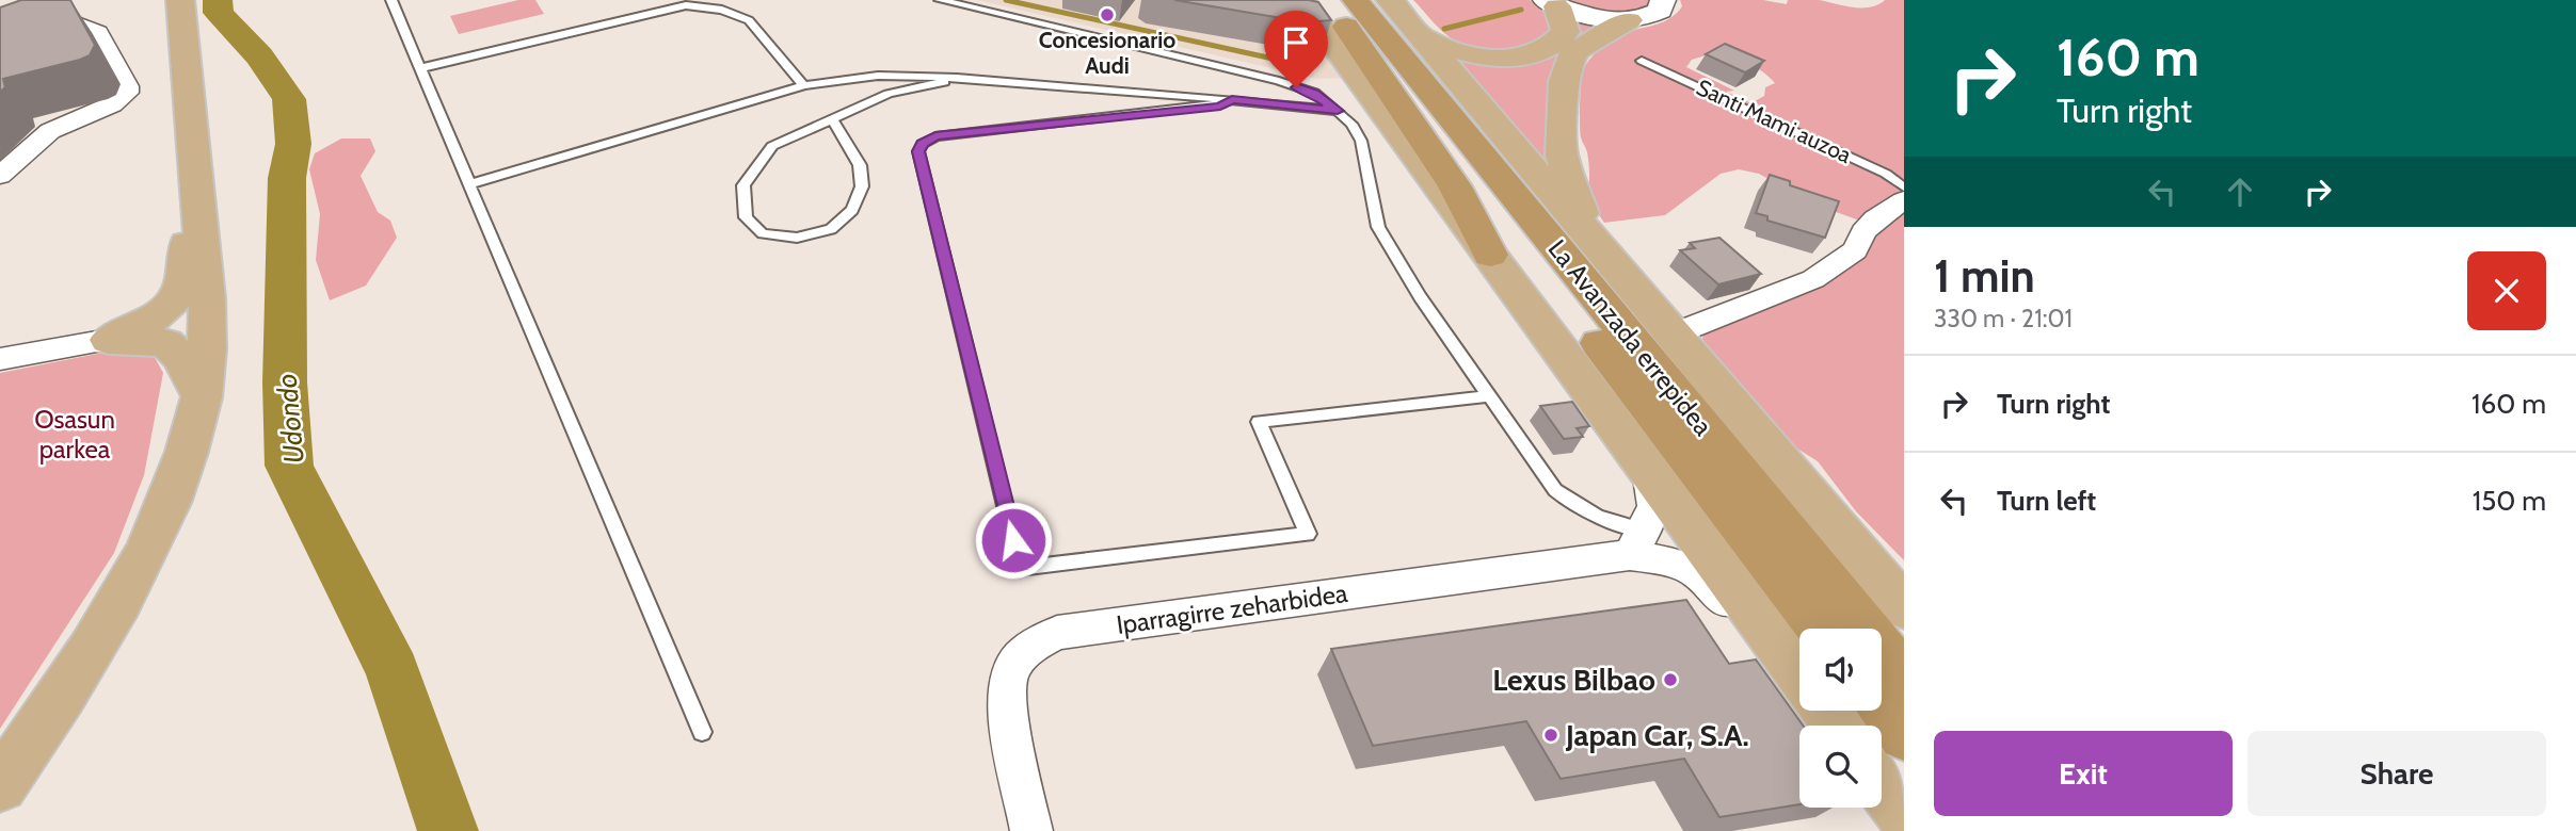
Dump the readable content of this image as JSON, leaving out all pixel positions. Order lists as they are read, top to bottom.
{
  "streets": {
    "highway": ["La Avanzada errepidea"],
    "street": ["Iparragirre zeharbidea"],
    "lane": ["Santi Mami auzoa"]
  },
  "water": ["Udondo"],
  "parks": ["Osasun parkea"],
  "places": ["Concesionario Audi", "Lexus Bilbao", "Japan Car, S.A."],
  "page": {
    "turn": ["160 m", "Turn right"],
    "heading": ["1 min", "330 m · 21:01"],
    "list": [
      {
        "name": "Turn right",
        "value": "160 m"
      },
      {
        "name": "Turn left",
        "value": "150 m"
      }
    ],
    "buttons": ["Exit", "Share"]
  }
}
